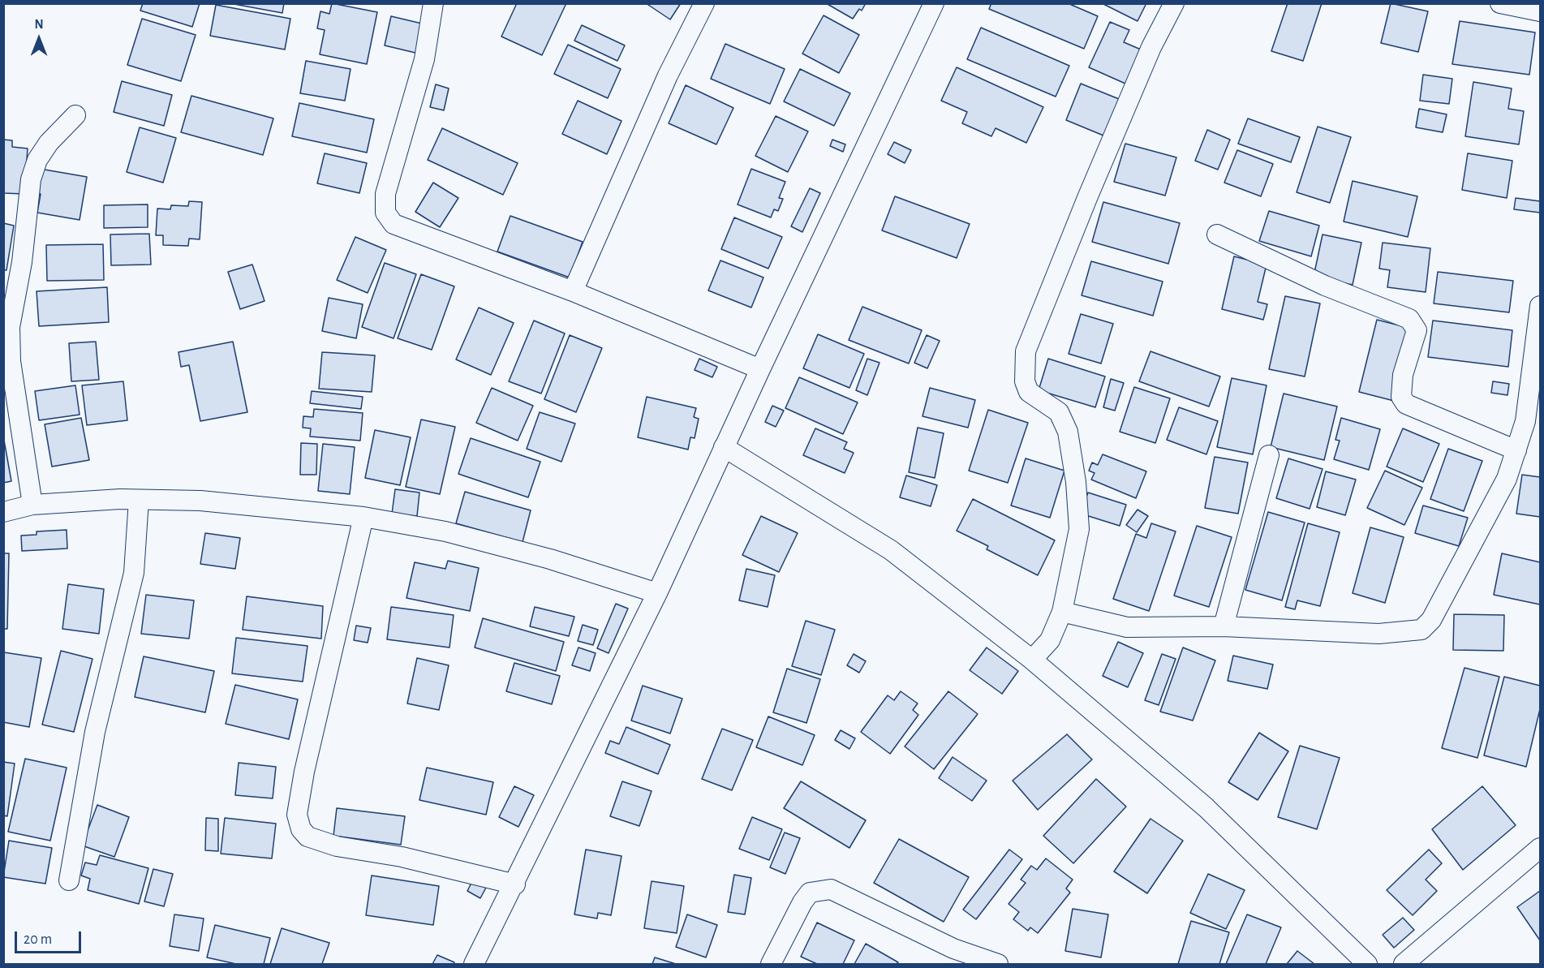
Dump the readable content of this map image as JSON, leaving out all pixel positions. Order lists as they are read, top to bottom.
{
  "scale_bar": "20 m",
  "north": "top"
}
